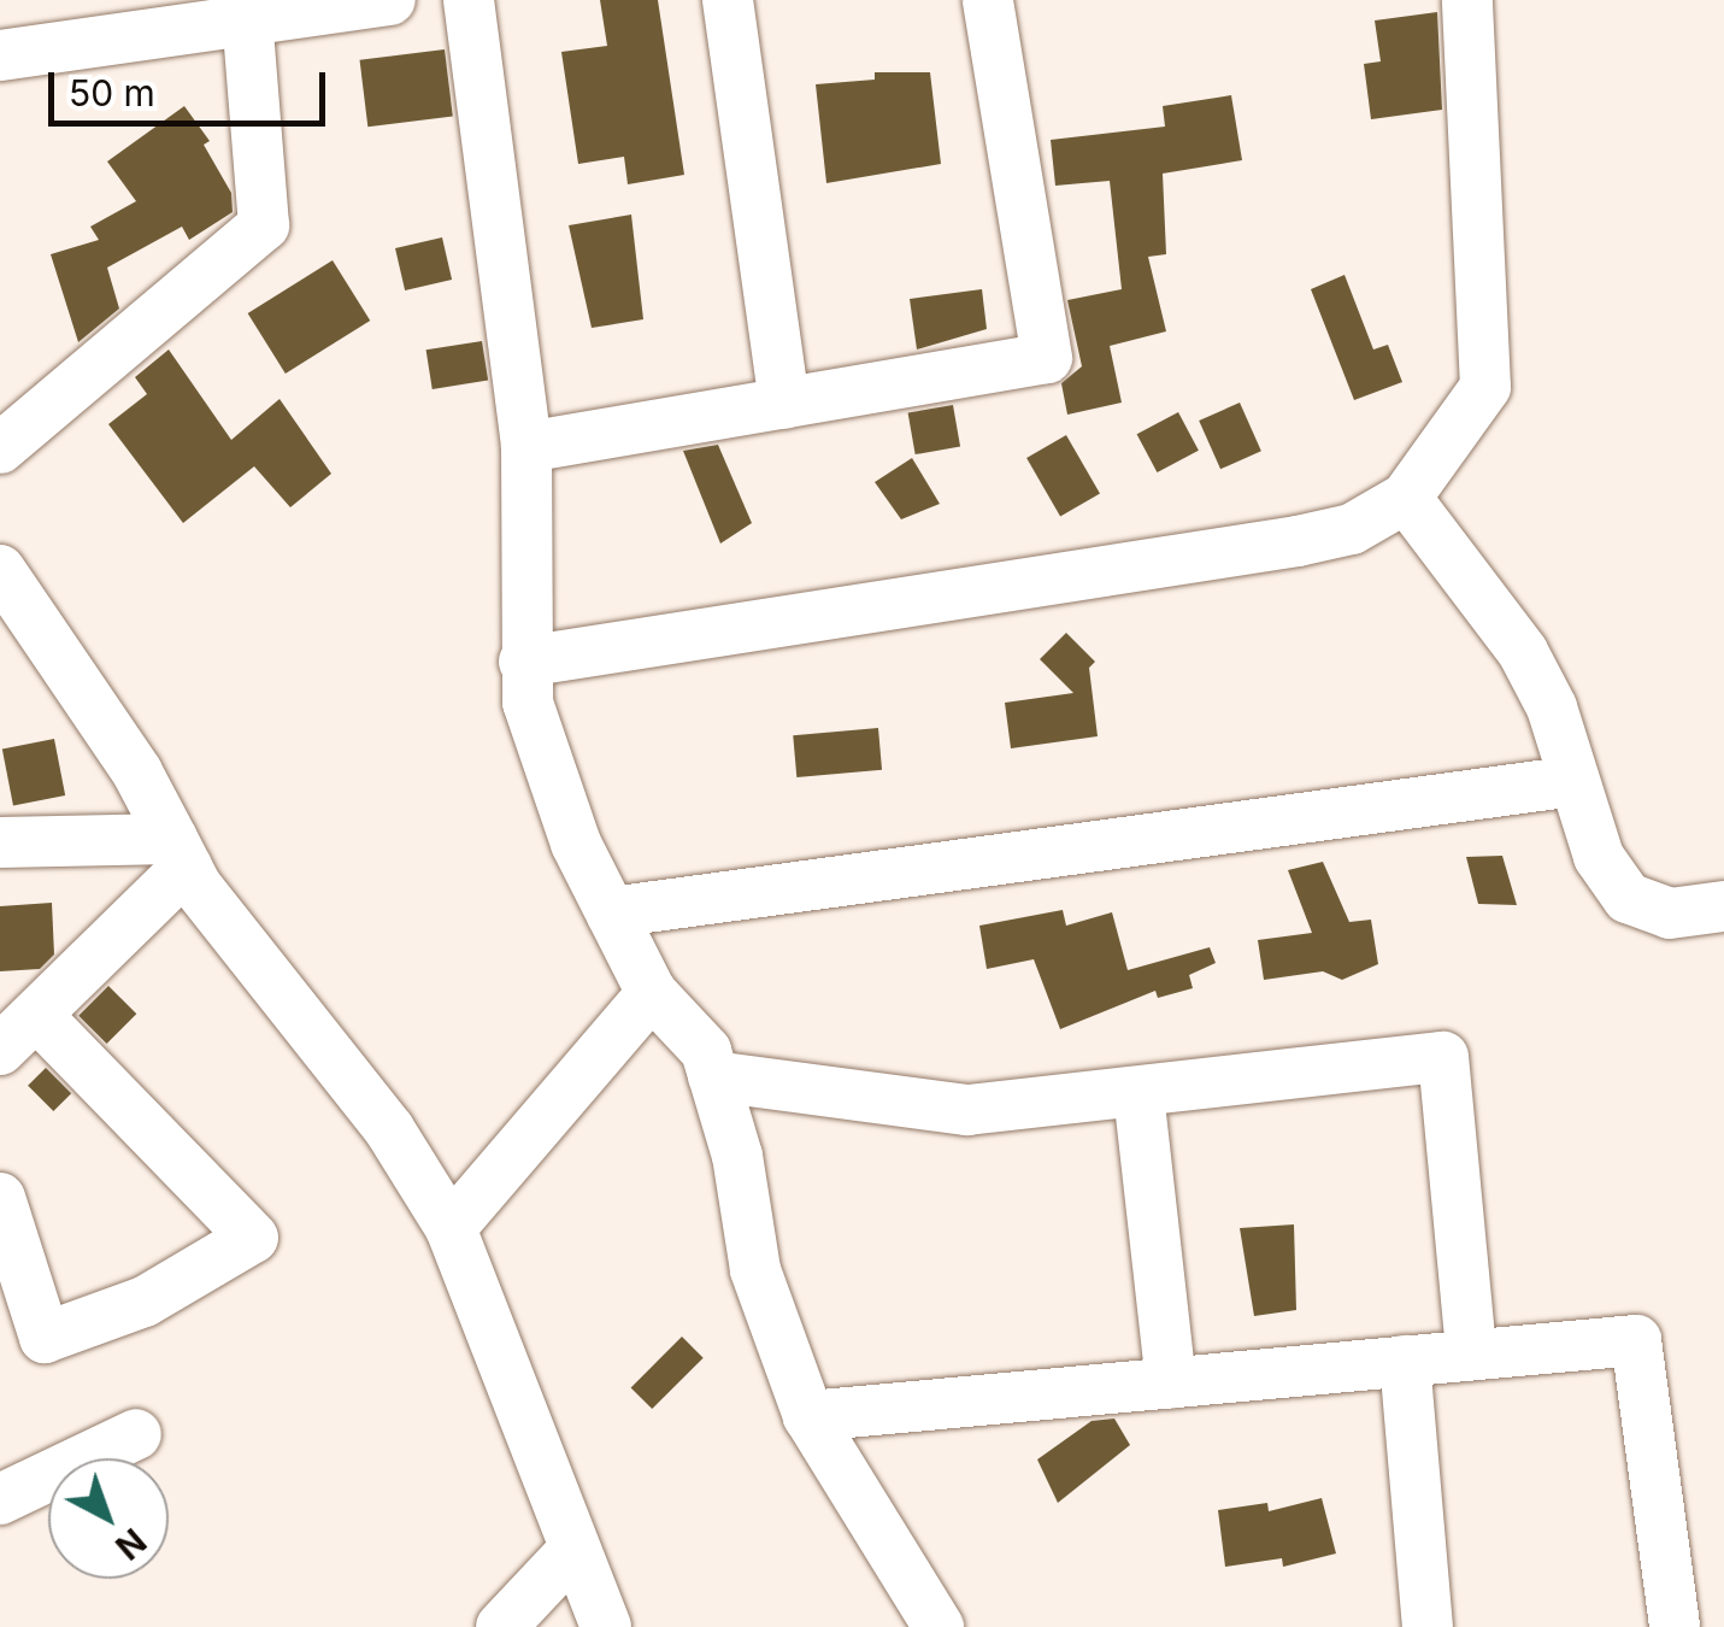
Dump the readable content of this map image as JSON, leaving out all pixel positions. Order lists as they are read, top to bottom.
{
  "scale_bar": "50 m",
  "north": "bottom right"
}
